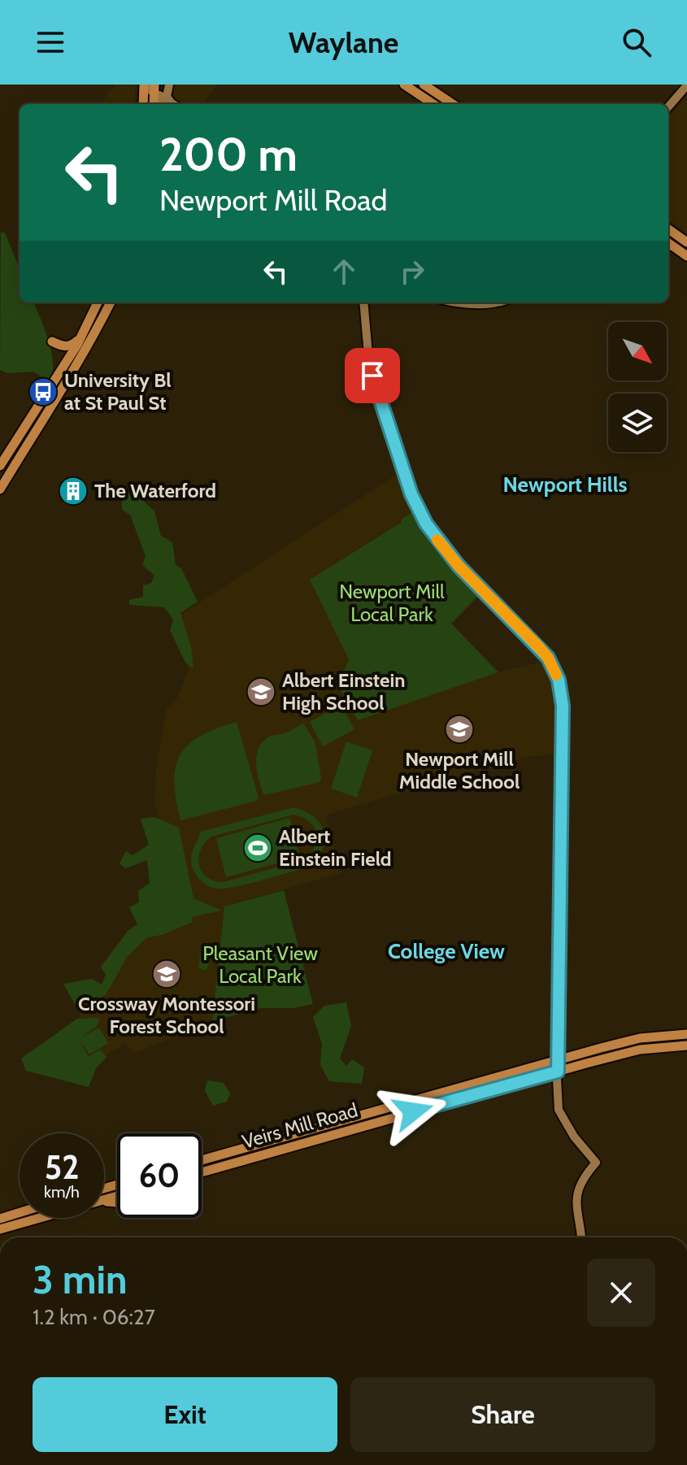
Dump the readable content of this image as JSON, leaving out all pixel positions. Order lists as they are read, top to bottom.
{
  "streets": {
    "main road": ["Veirs Mill Road"]
  },
  "districts": ["Newport Hills", "College View"],
  "parks": ["Newport Mill Local Park", "Pleasant View Local Park"],
  "places": {
    "bus stop": ["University Bl at St Paul St"],
    "building": ["The Waterford"],
    "school or university": ["Albert Einstein High School", "Newport Mill Middle School", "Crossway Montessori Forest School"],
    "sports": ["Albert Einstein Field"]
  },
  "north": "bottom right",
  "page": {
    "header": "Waylane",
    "turn": ["200 m", "Newport Mill Road"],
    "speed": "52 km/h",
    "limit": "60",
    "heading": ["3 min", "1.2 km · 06:27"],
    "buttons": ["Exit", "Share"]
  }
}
